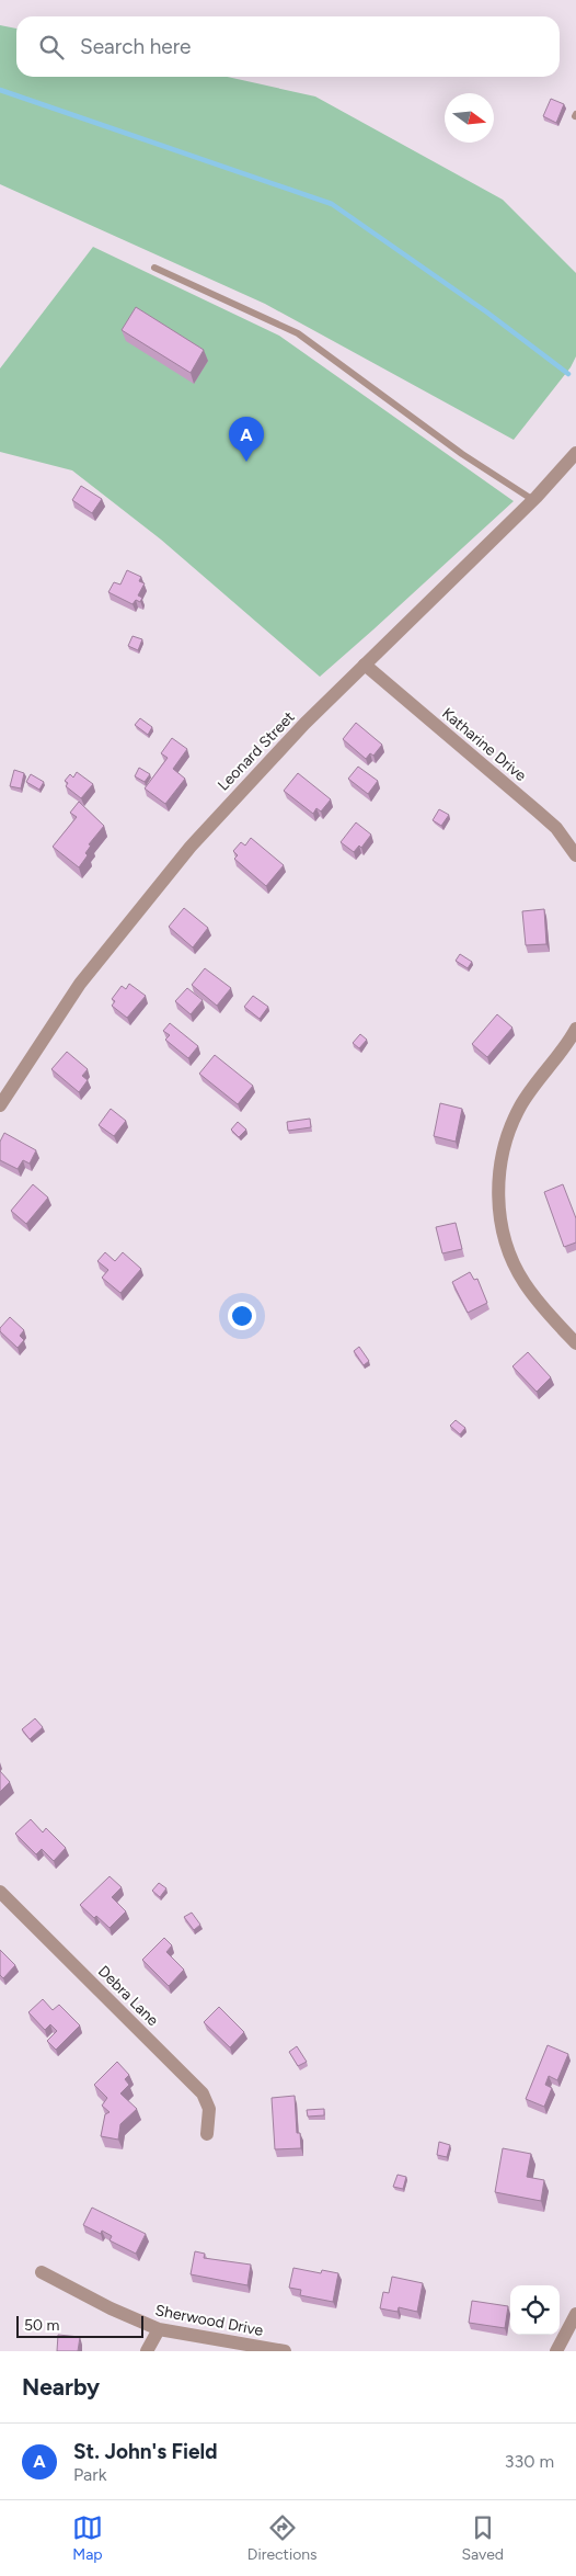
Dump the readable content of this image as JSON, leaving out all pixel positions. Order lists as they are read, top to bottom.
{
  "streets": {
    "street": [
      "Katharine Drive",
      "Leonard Street",
      "Debra Lane",
      "Sherwood Drive"
    ]
  },
  "crossings": [
    ["Katharine Drive", "Leonard Street"]
  ],
  "scale_bar": "50 m",
  "north": "right",
  "page": {
    "search": "Search here",
    "pins": "A",
    "scale": "50 m",
    "heading": "Nearby",
    "list": [
      {
        "mark": "A",
        "name": "St. John's Field",
        "note": "Park",
        "value": "330 m"
      }
    ],
    "nav": ["Map", "Directions", "Saved"]
  }
}
